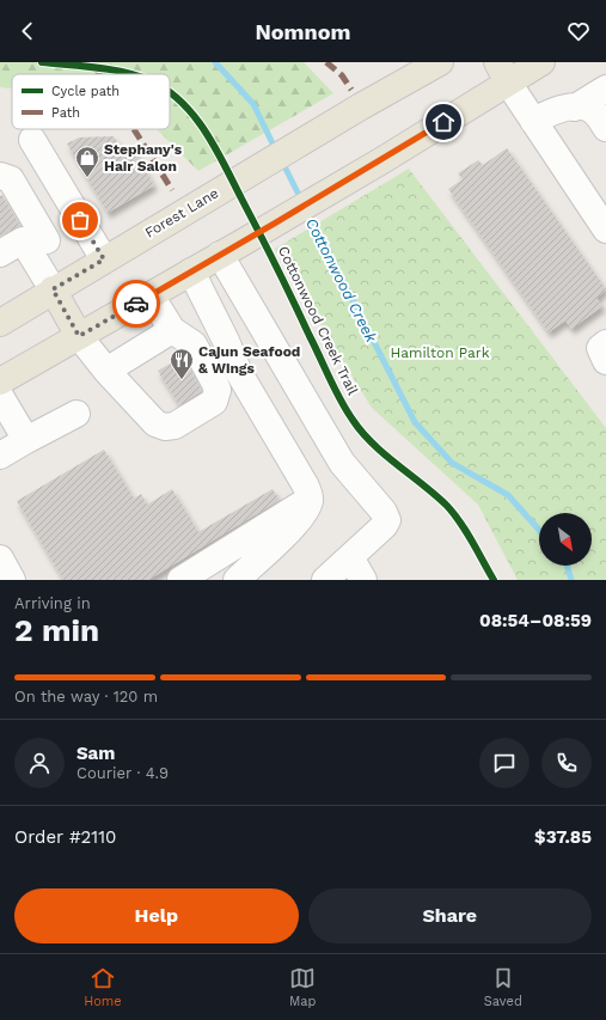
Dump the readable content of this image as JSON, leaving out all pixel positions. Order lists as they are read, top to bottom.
{
  "streets": {
    "main road": ["Forest Lane"],
    "cycle path": ["Cottonwood Creek Trail"]
  },
  "water": ["Cottonwood Creek"],
  "parks": ["Hamilton Park"],
  "places": {
    "shop": ["Stephany's Hair Salon"],
    "restaurant": ["Cajun Seafood & Wings"]
  },
  "legend": ["Cycle path", "Path"],
  "north": "bottom right",
  "page": {
    "header": "Nomnom",
    "heading": ["2 min", "Arriving in", "08:54–08:59"],
    "panel": [
      "Sam",
      "Courier · 4.9",
      "Order #2110",
      "$37.85"
    ],
    "bar": "On the way · 120 m",
    "buttons": ["Help", "Share"],
    "tabs": ["Home", "Map", "Saved"]
  }
}
